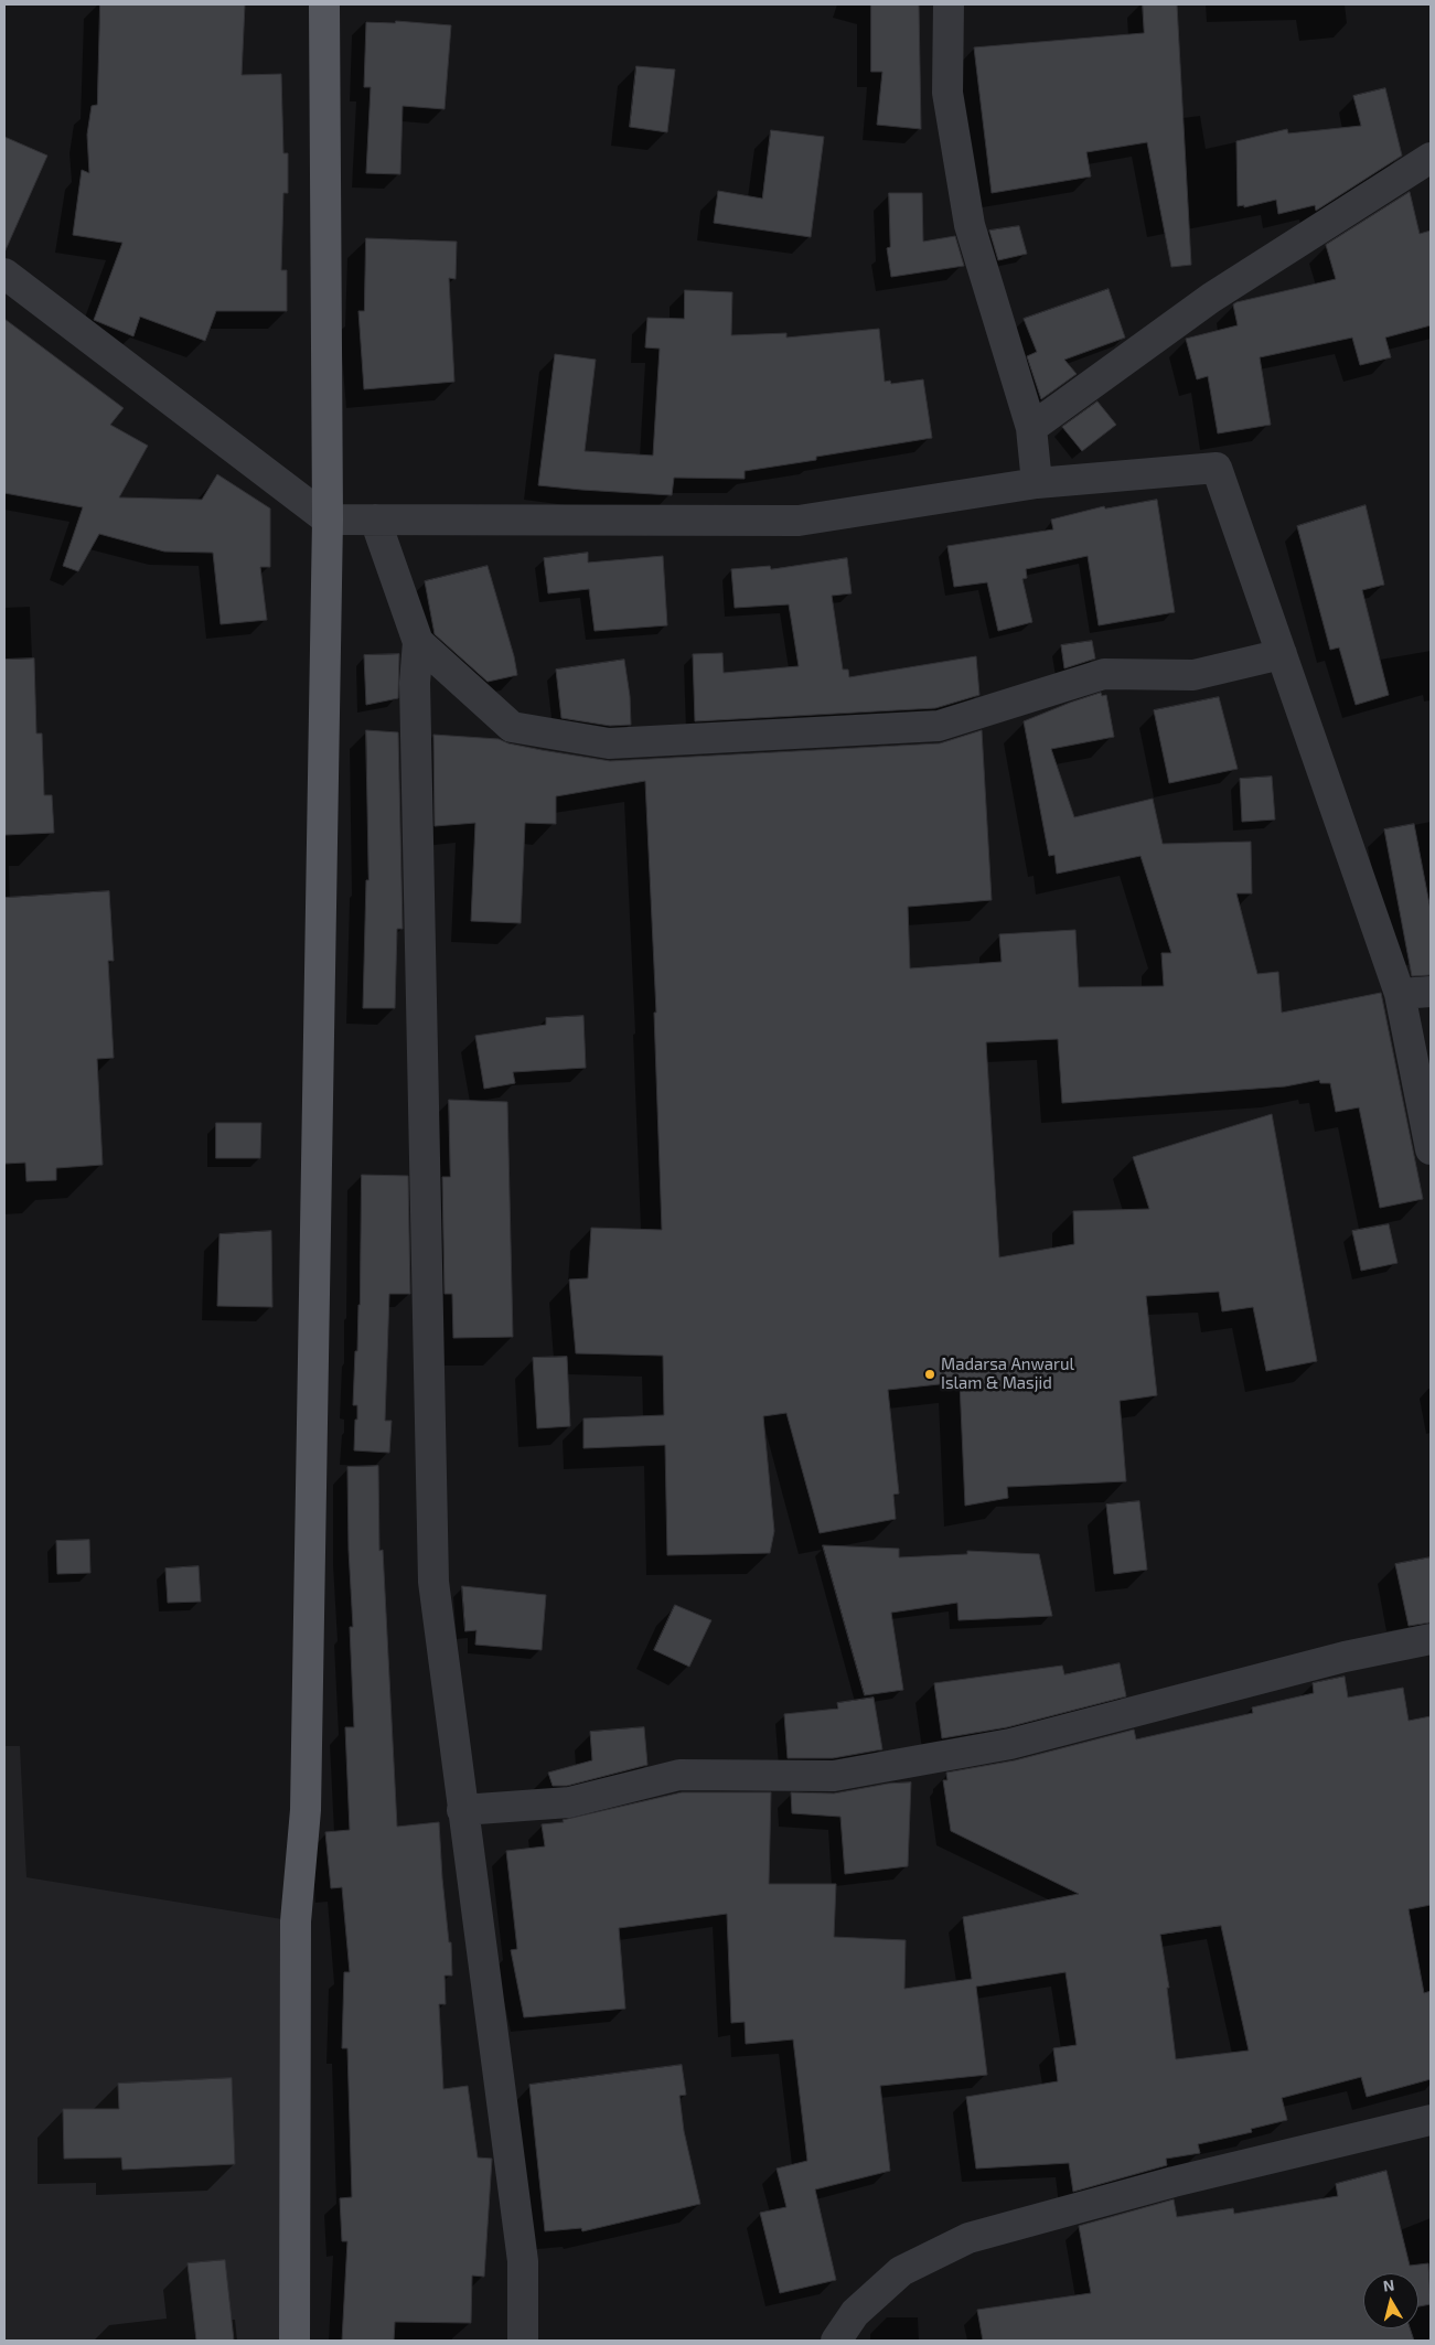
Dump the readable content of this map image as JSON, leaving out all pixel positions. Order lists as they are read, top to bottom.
{
  "places": ["Madarsa Anwarul Islam & Masjid"],
  "north": "top"
}
